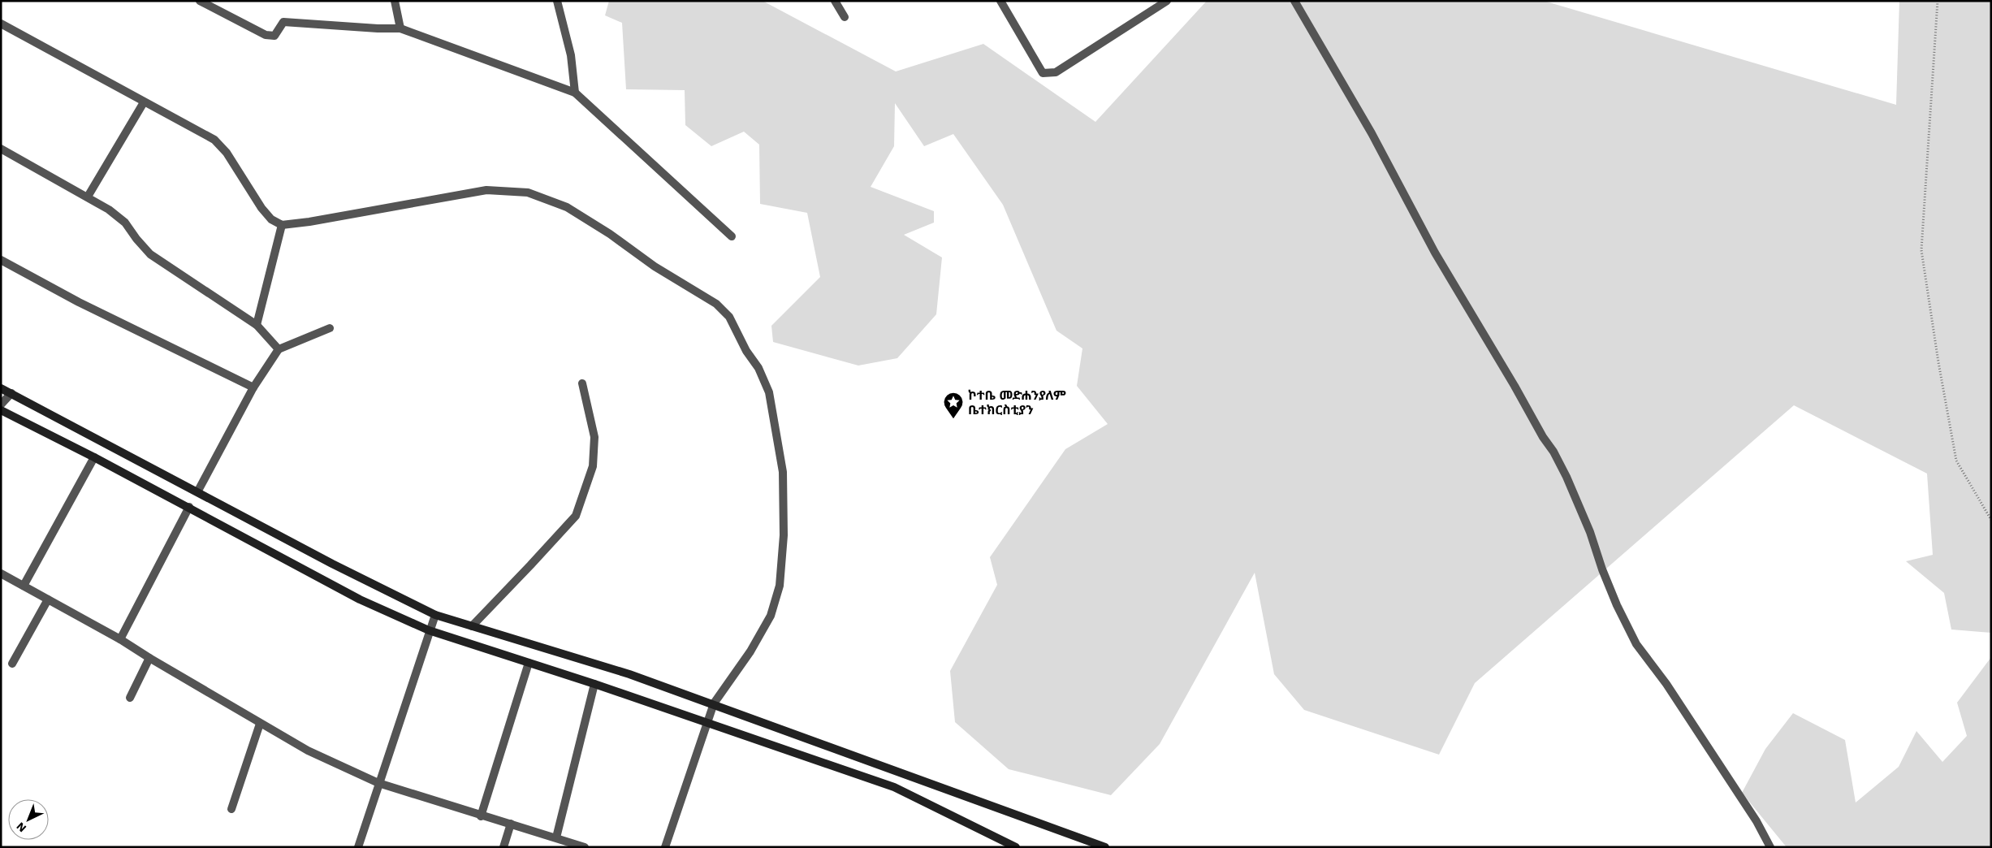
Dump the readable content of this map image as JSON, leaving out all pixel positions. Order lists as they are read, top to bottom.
{
  "places": {
    "place": ["ኮተቤ መድሐንያለም ቤተክርስቲያን"]
  },
  "north": "bottom left"
}
